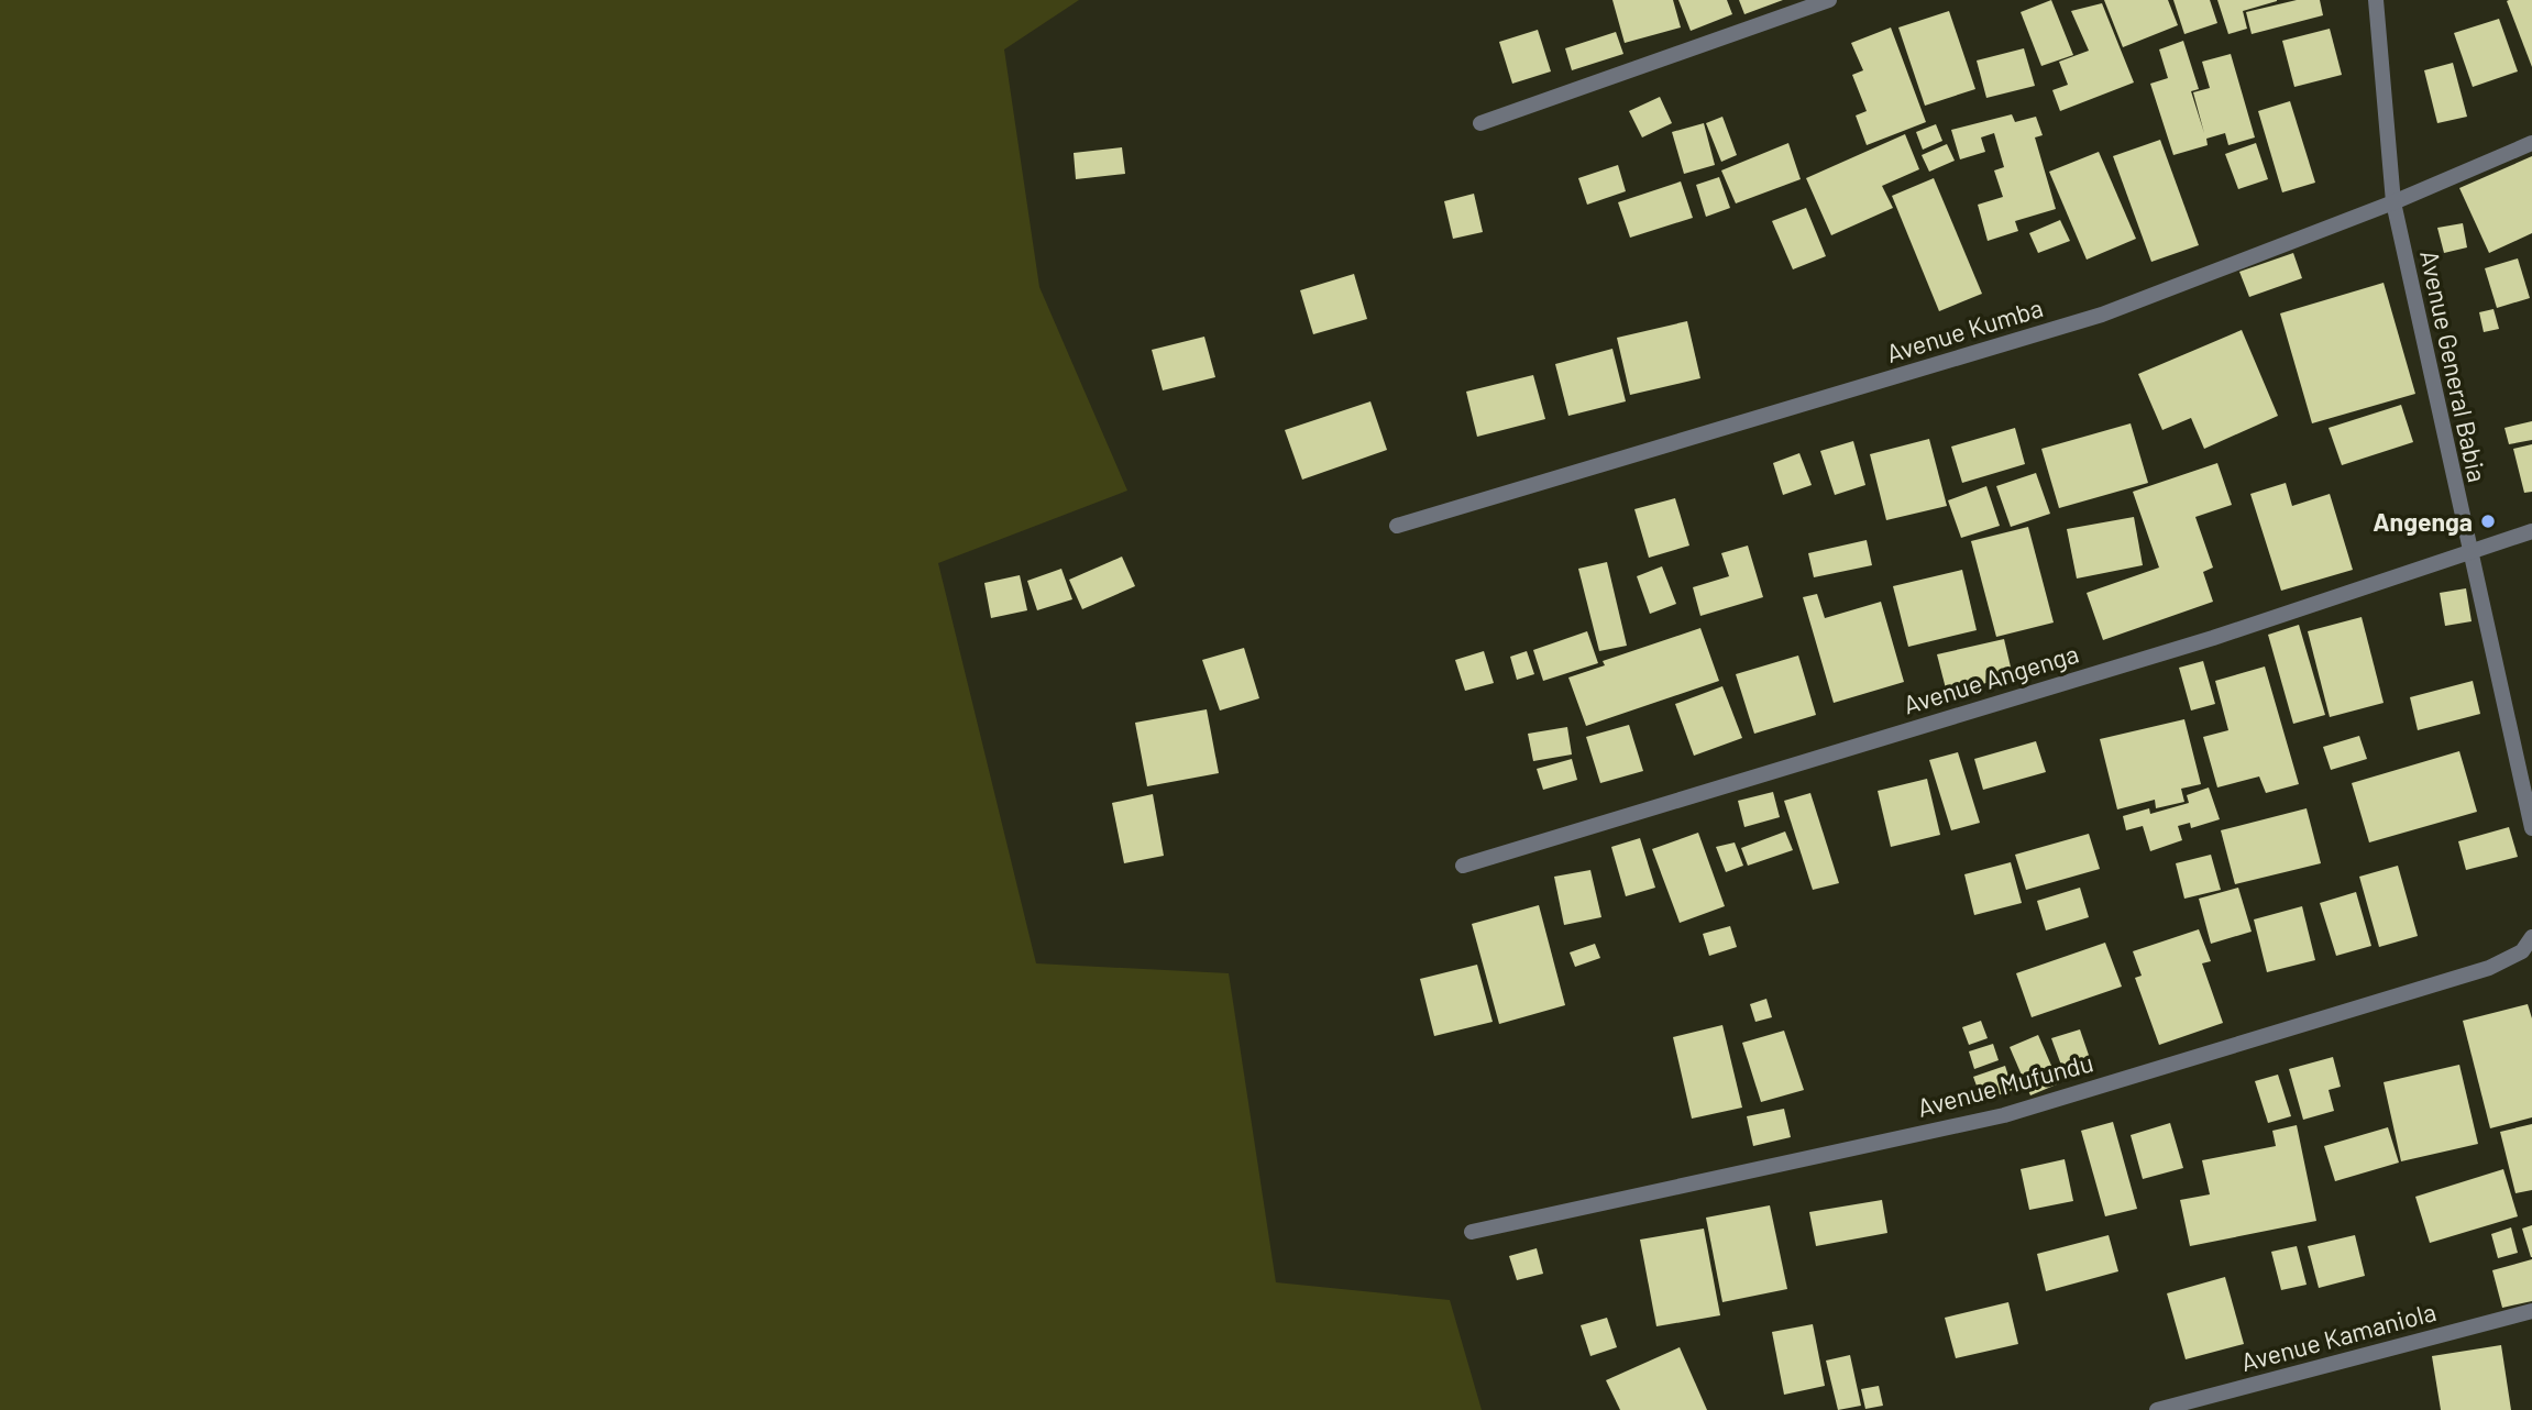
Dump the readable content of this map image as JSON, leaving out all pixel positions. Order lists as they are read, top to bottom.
{
  "streets": {
    "street": [
      "Avenue Kumba",
      "Avenue General Babia",
      "Avenue Angenga",
      "Avenue Mufundu",
      "Avenue Kamaniola"
    ]
  },
  "crossings": [
    ["Avenue Kumba", "Avenue General Babia"],
    ["Avenue General Babia", "Avenue Angenga"]
  ],
  "places": ["Angenga"]
}
